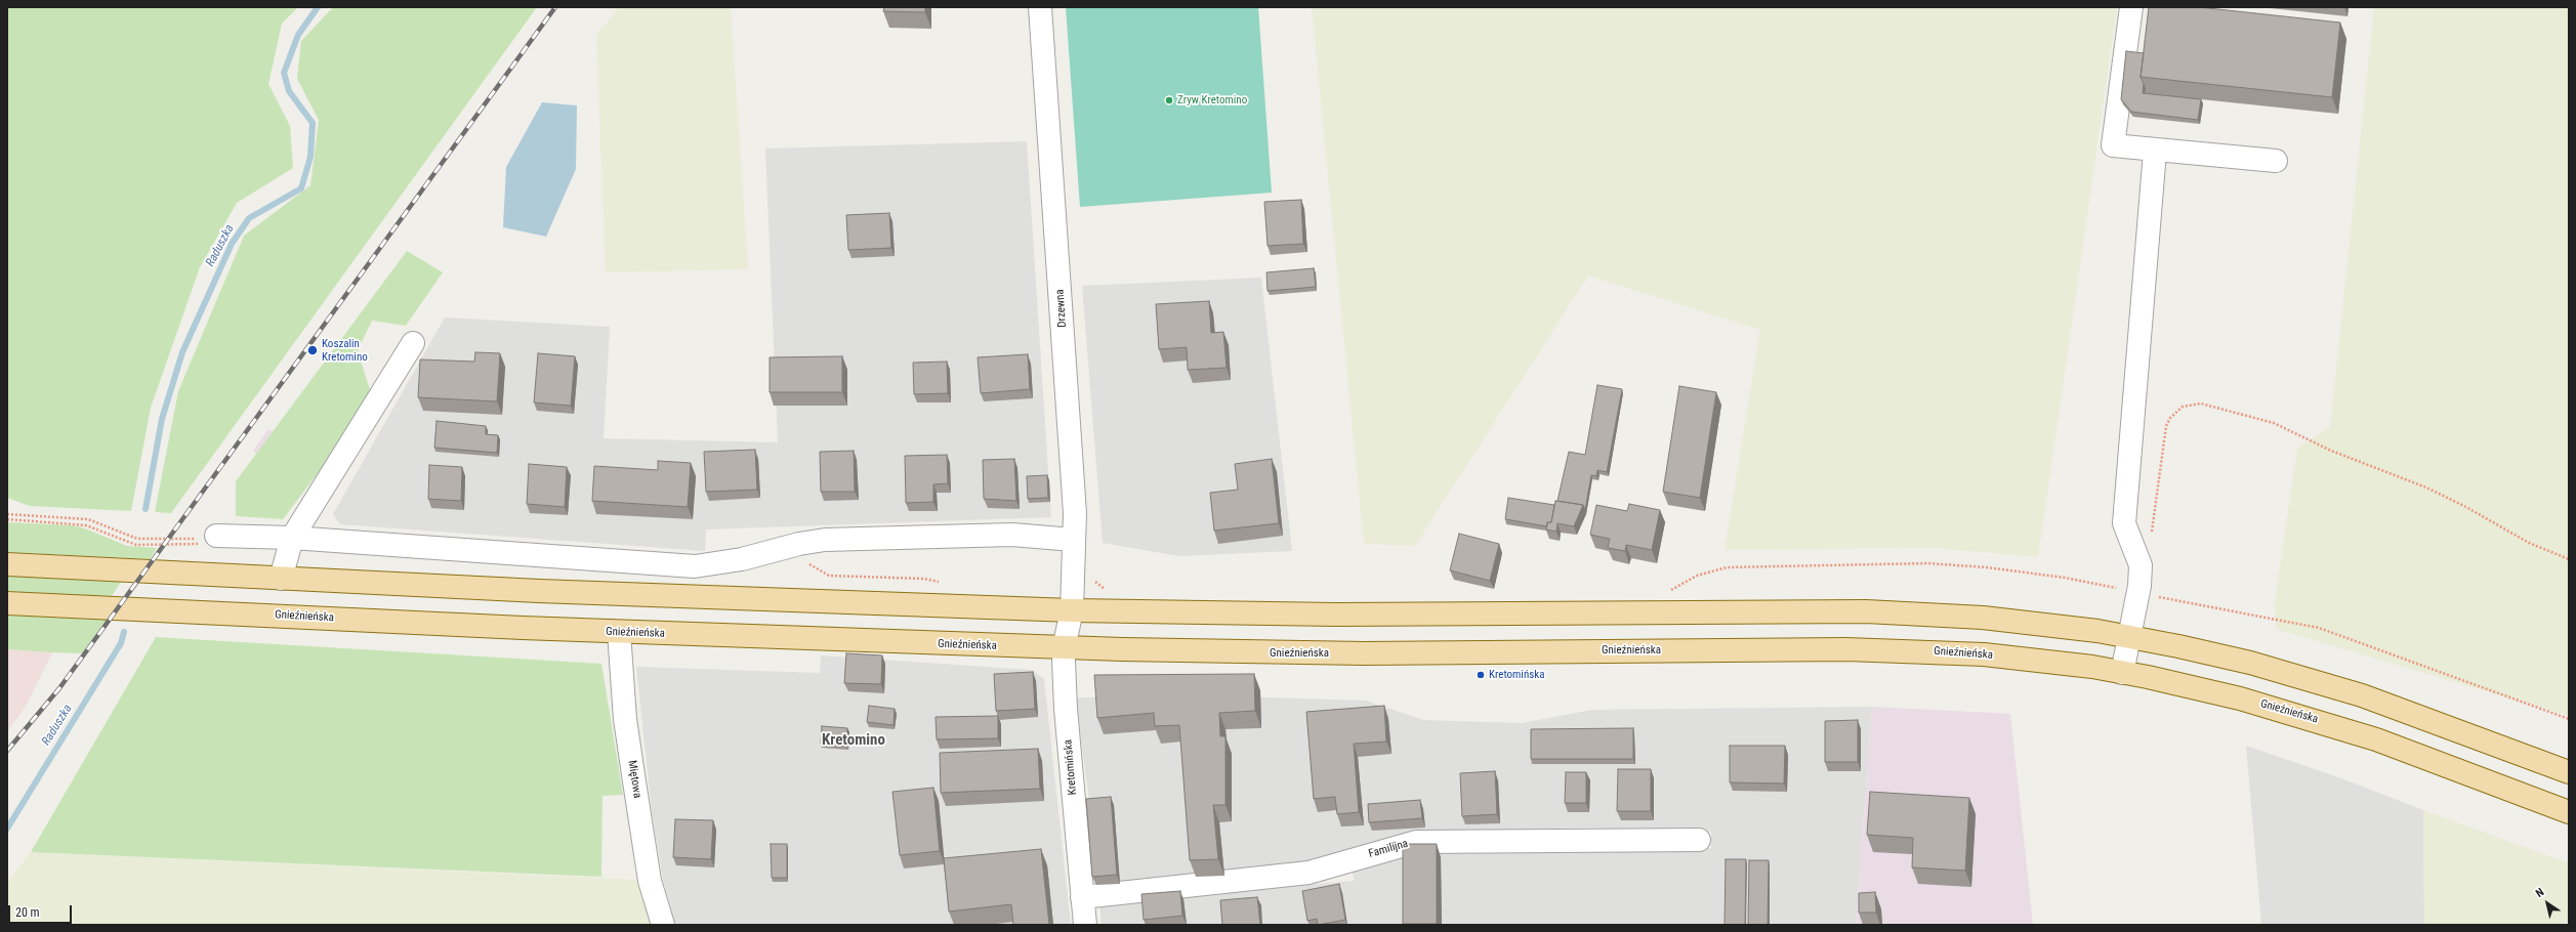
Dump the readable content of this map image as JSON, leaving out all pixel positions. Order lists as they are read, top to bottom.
{
  "streets": {
    "main road": ["Gnieźnieńska"],
    "street": [
      "Drzewna",
      "Kretomińska",
      "Miętowa",
      "Familijna"
    ]
  },
  "crossings": [
    ["Drzewna", "Kretomińska"],
    ["Gnieźnieńska", "Kretomińska"],
    ["Gnieźnieńska", "Miętowa"],
    ["Kretomińska", "Familijna"]
  ],
  "districts": ["Kretomino"],
  "water": ["Raduszka"],
  "places": ["Zryw Kretomino", "Koszalin Kretomino", "Kretomińska"],
  "scale_bar": "20 m",
  "north": "top left"
}
